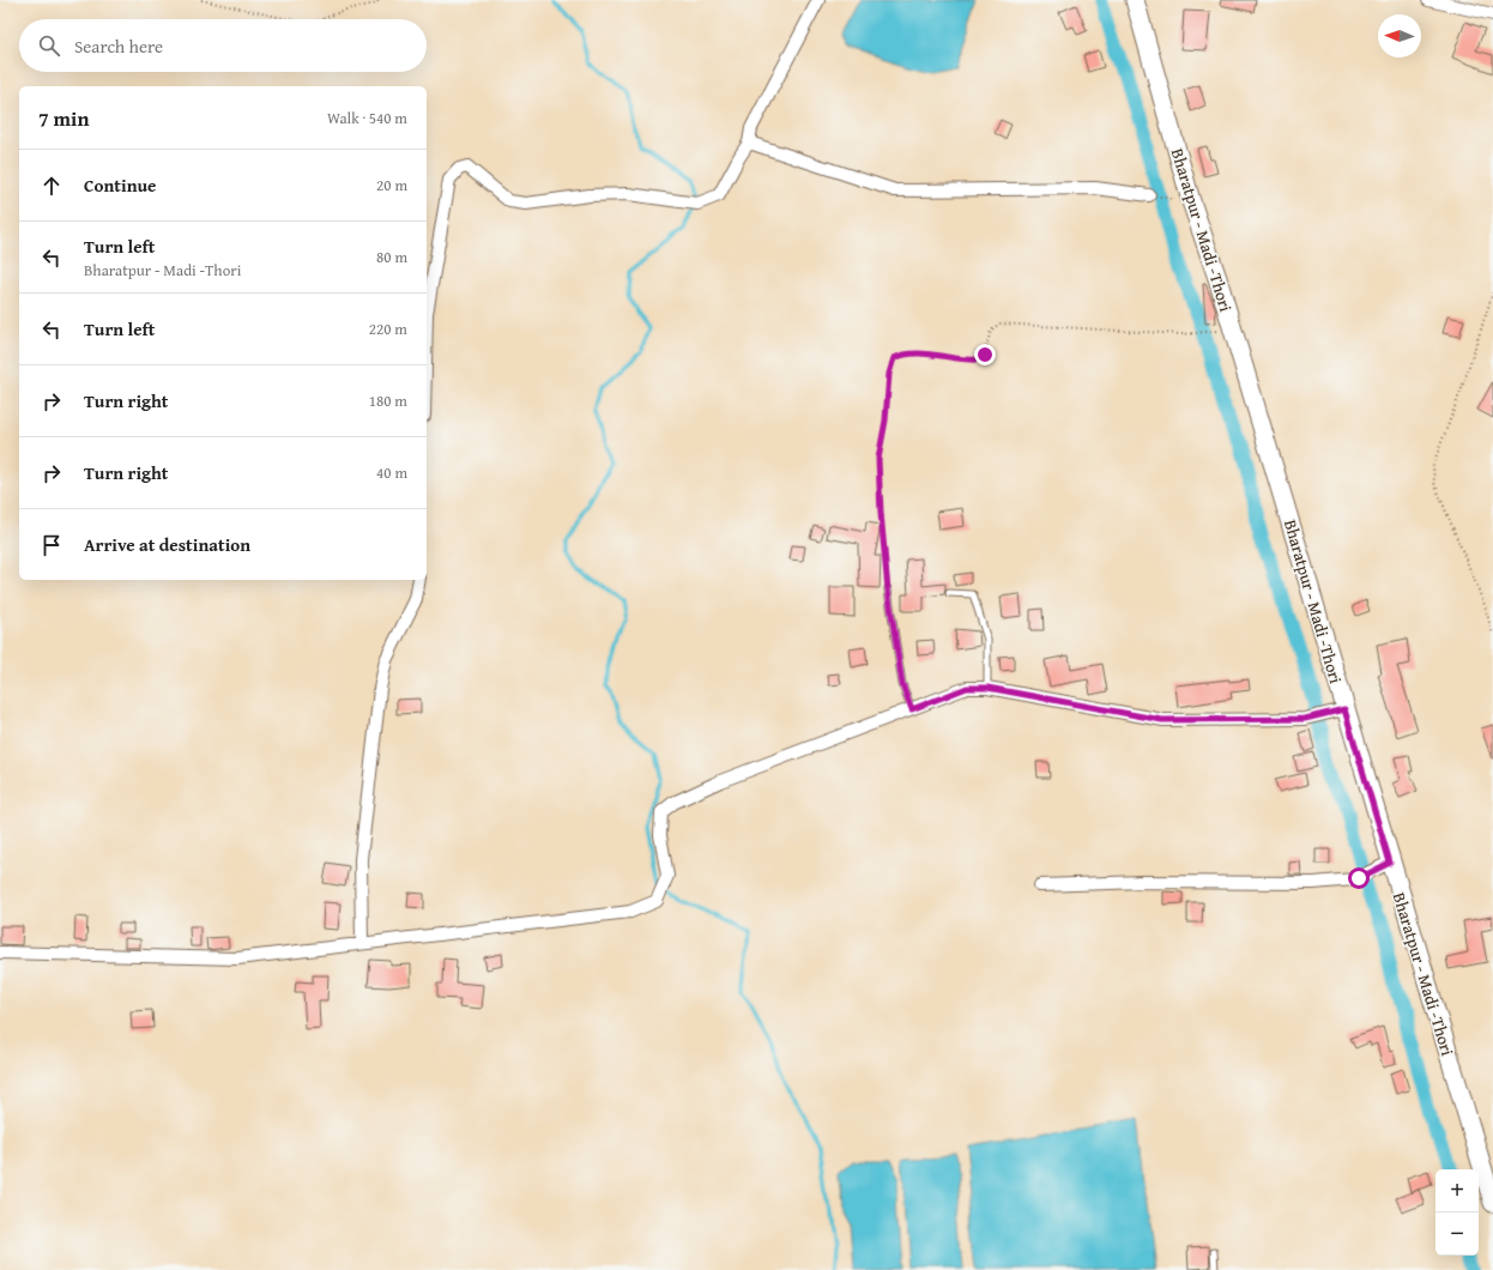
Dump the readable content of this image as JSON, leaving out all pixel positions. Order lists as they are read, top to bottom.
{
  "streets": {
    "main road": ["Bharatpur - Madi -Thori"]
  },
  "north": "left",
  "page": {
    "search": "Search here",
    "heading": ["7 min", "Walk · 540 m"],
    "list": [
      ["Continue", "20 m"],
      ["Turn left", "Bharatpur - Madi -Thori", "80 m"],
      ["Turn left", "220 m"],
      ["Turn right", "180 m"],
      ["Turn right", "40 m"],
      "Arrive at destination"
    ],
    "map_buttons": ["+", "−"]
  }
}
